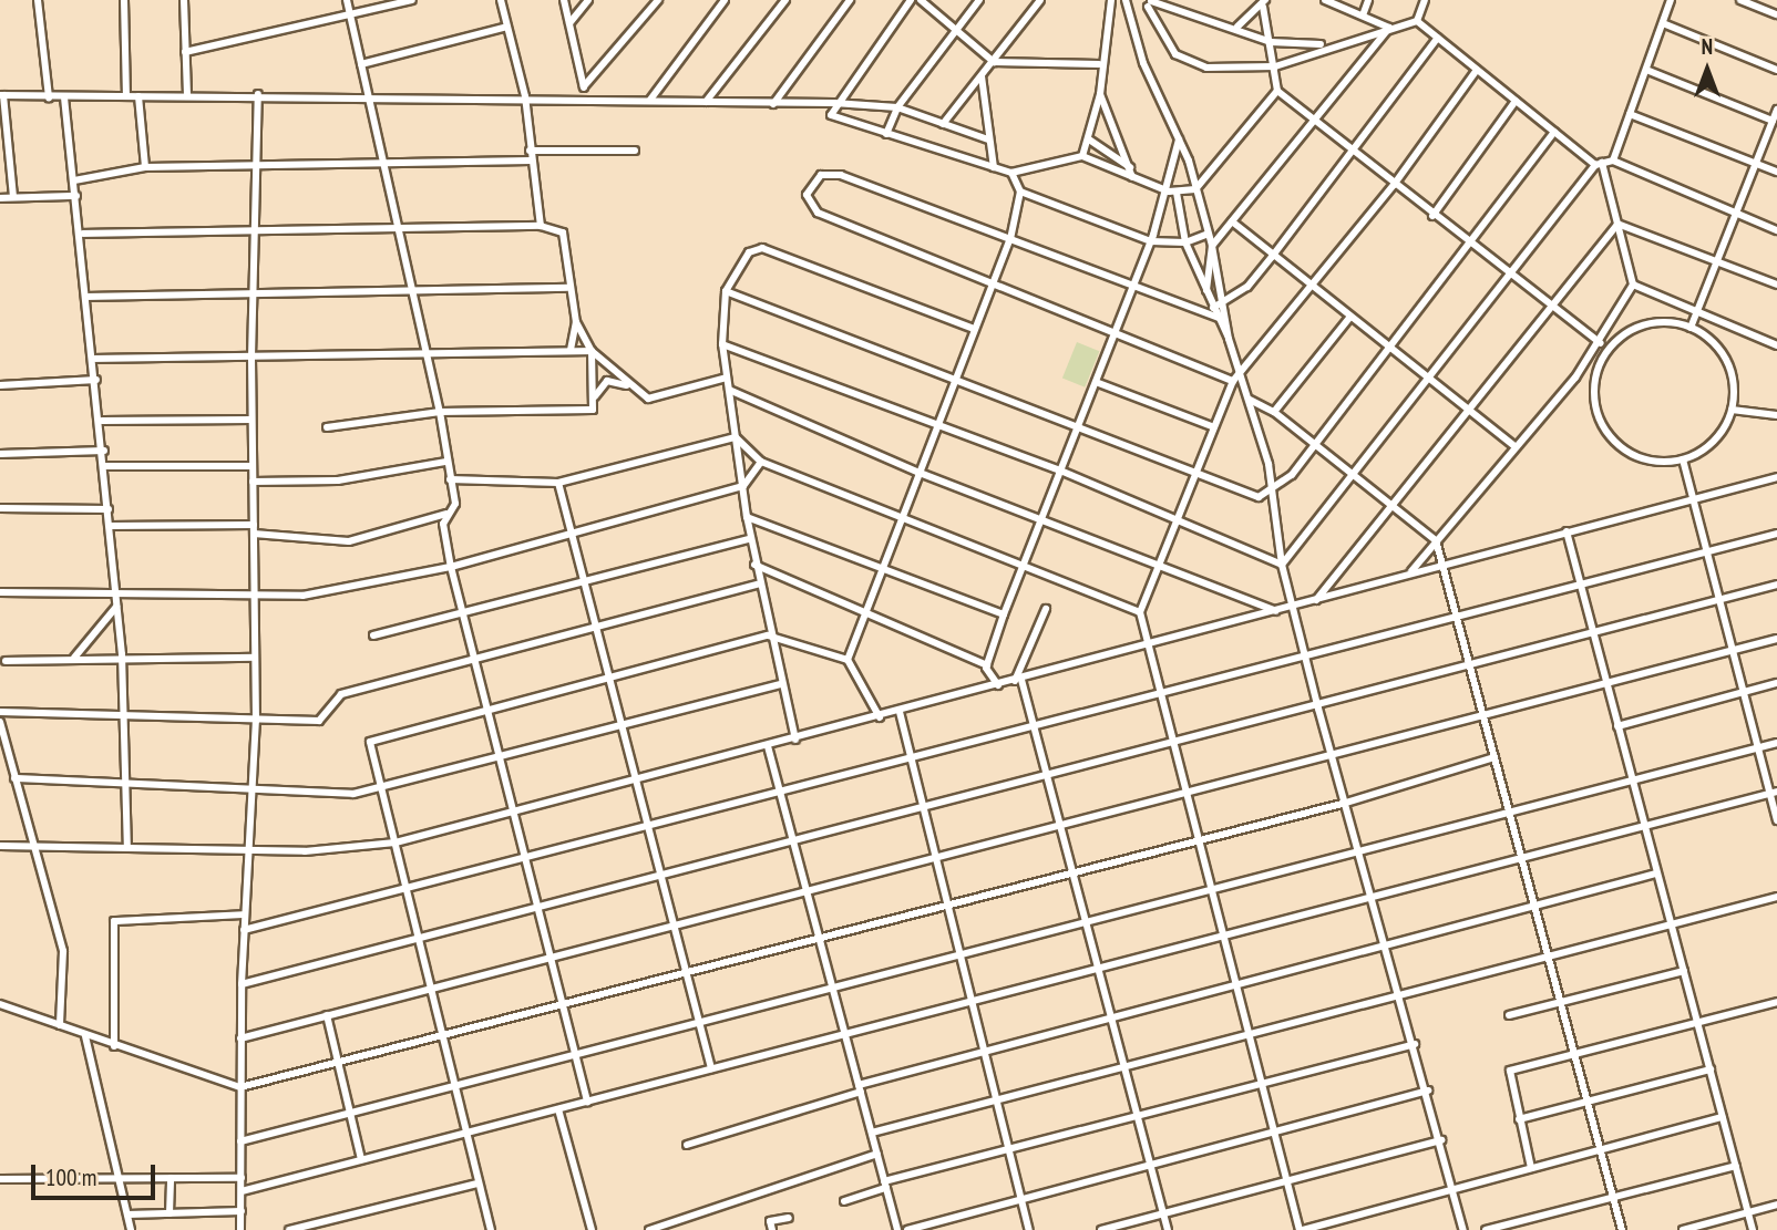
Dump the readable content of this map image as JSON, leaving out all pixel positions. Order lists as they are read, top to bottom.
{
  "scale_bar": "100 m",
  "north": "top"
}
